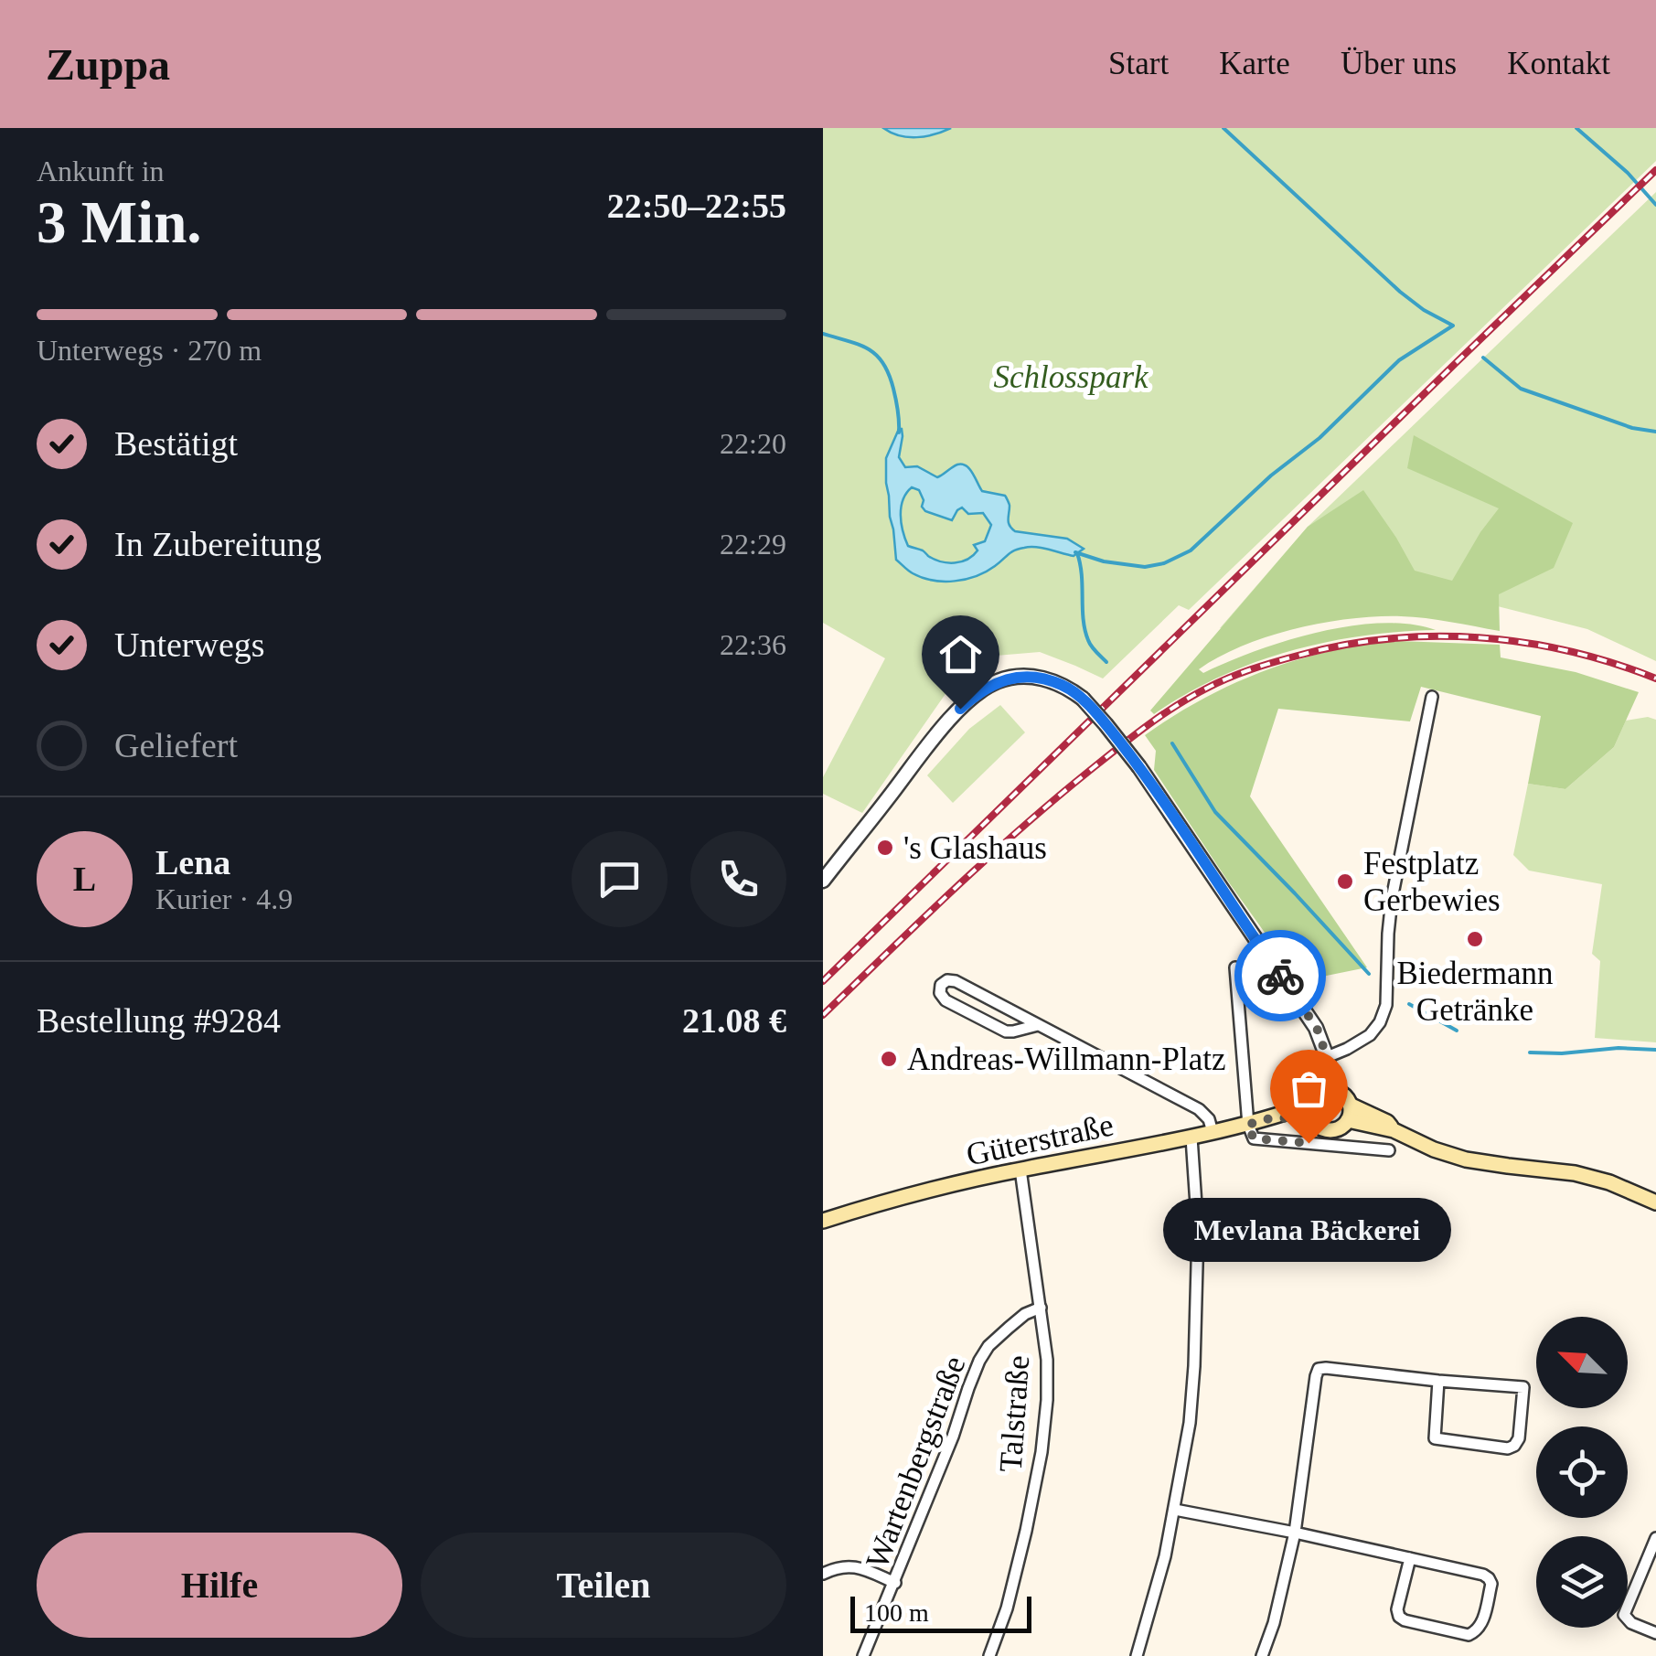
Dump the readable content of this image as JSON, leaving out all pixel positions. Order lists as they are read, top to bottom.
{
  "streets": {
    "main road": ["Güterstraße"],
    "street": ["Talstraße", "Wartenbergstraße"]
  },
  "crossings": [
    ["Güterstraße", "Talstraße"],
    ["Talstraße", "Wartenbergstraße"]
  ],
  "parks": ["Schlosspark"],
  "places": [
    "'s Glashaus",
    "Festplatz Gerbewies",
    "Biedermann Getränke",
    "Andreas-Willmann-Platz",
    "Mevlana Bäckerei"
  ],
  "scale_bar": "100 m",
  "north": "top left",
  "page": {
    "header": "Zuppa",
    "nav": [
      "Start",
      "Karte",
      "Über uns",
      "Kontakt"
    ],
    "heading": ["3 Min.", "Ankunft in", "22:50–22:55"],
    "panel": [
      "Lena",
      "Kurier · 4.9",
      "Bestellung #9284",
      "21.08 €"
    ],
    "bar": "Unterwegs · 270 m",
    "list": [
      ["Bestätigt", "22:20"],
      ["In Zubereitung", "22:29"],
      ["Unterwegs", "22:36"],
      "Geliefert"
    ],
    "round": "L",
    "bubble": "Mevlana Bäckerei",
    "buttons": ["Hilfe", "Teilen"],
    "scale": "100 m"
  }
}
